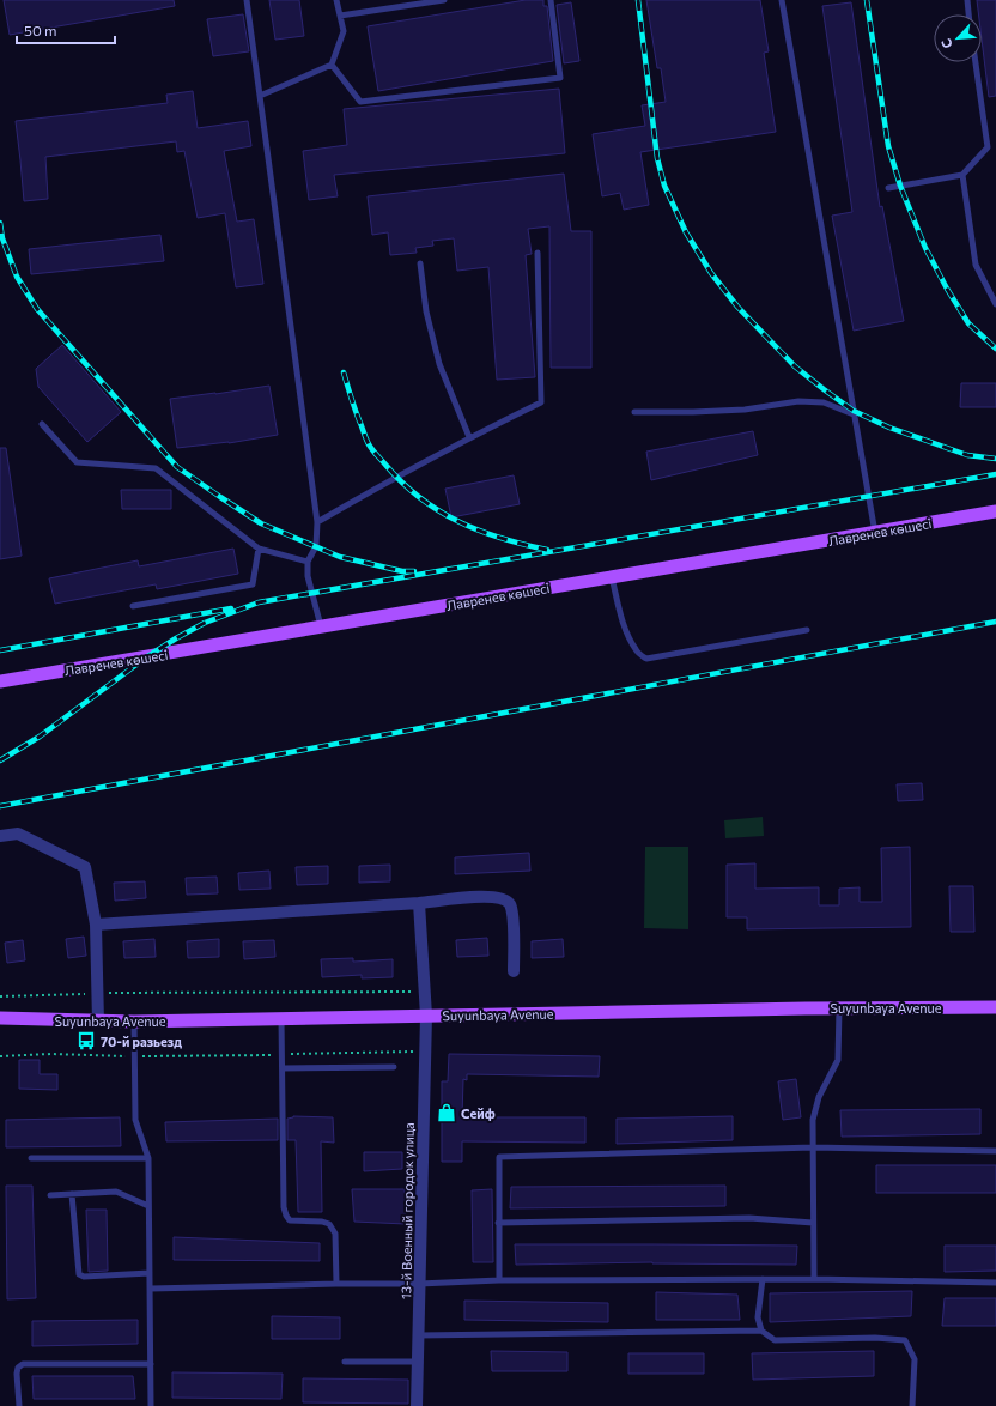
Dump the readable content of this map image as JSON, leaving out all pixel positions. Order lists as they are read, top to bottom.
{
  "streets": {
    "main road": ["Лавренев көшесі", "Suyunbaya Avenue"],
    "street": ["13-й Военный городок улица"]
  },
  "crossings": [
    ["Suyunbaya Avenue", "13-й Военный городок улица"]
  ],
  "places": {
    "bus stop": ["70-й разьезд"],
    "shop": ["Сейф"]
  },
  "scale_bar": "50 m",
  "north": "bottom left"
}
